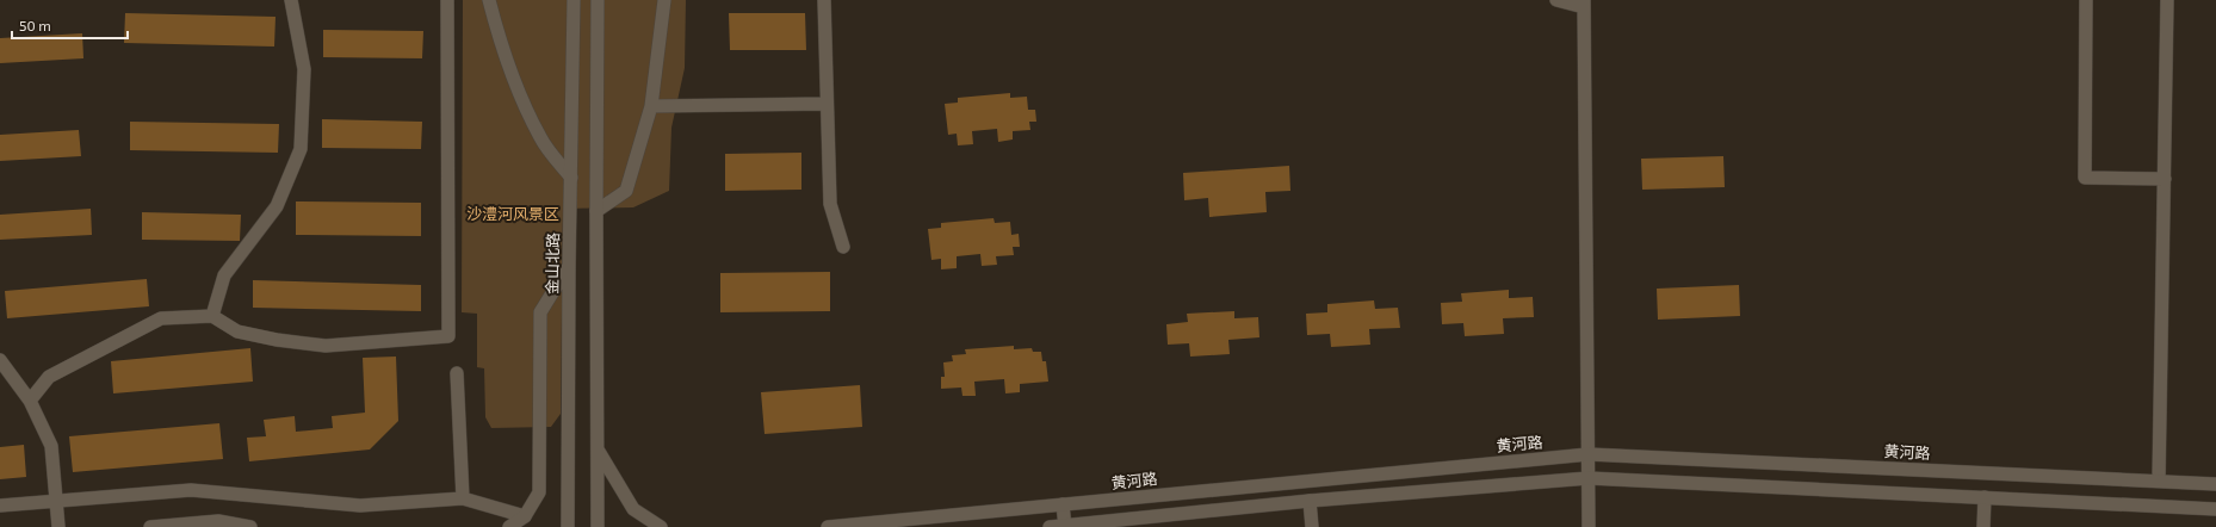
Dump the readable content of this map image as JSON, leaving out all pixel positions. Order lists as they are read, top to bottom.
{
  "streets": {
    "street": ["金山北路", "黄河路"]
  },
  "parks": ["沙澧河风景区"],
  "scale_bar": "50 m"
}
